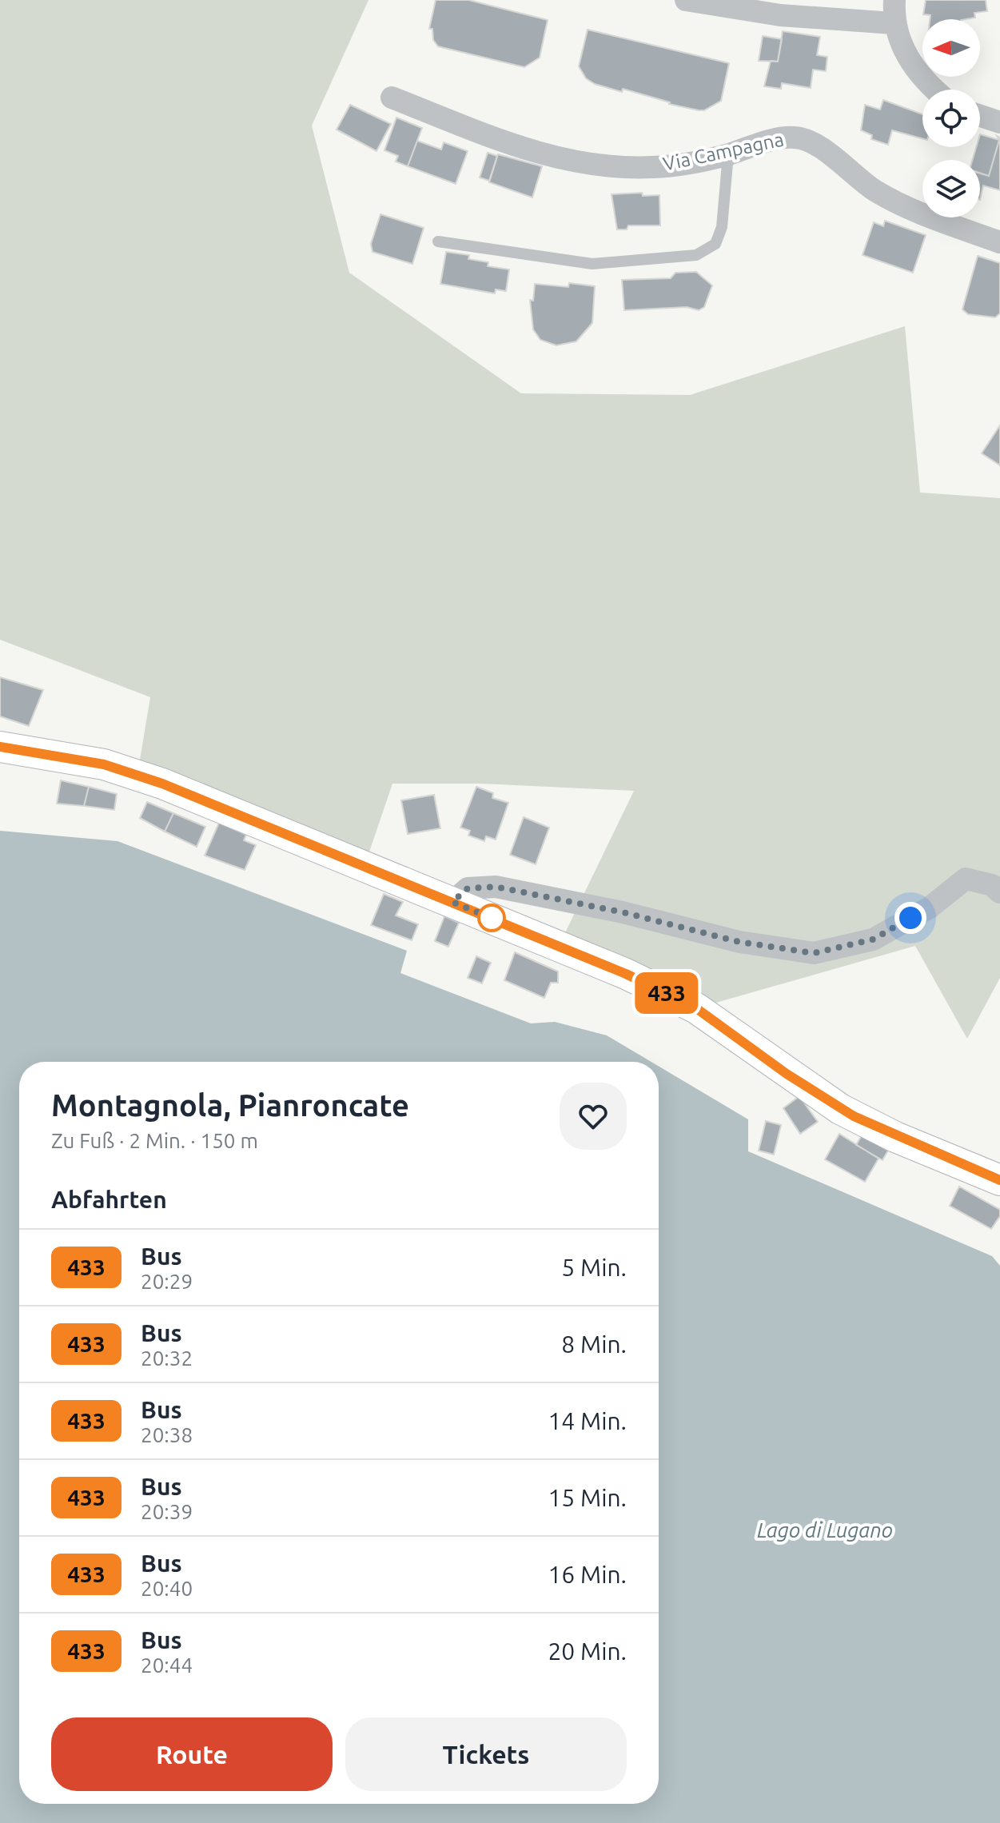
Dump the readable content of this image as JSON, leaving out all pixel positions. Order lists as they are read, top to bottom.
{
  "streets": {
    "street": ["Via Campagna"]
  },
  "water": ["Lago di Lugano"],
  "lines": ["bus line 433"],
  "north": "left",
  "page": {
    "on_map": "433",
    "heading": [
      ["Montagnola, Pianroncate", "Zu Fuß · 2 Min. · 150 m"],
      "Abfahrten"
    ],
    "list": [
      {
        "mark": "433",
        "name": "Bus",
        "note": "20:29",
        "value": "5 Min."
      },
      {
        "mark": "433",
        "name": "Bus",
        "note": "20:32",
        "value": "8 Min."
      },
      {
        "mark": "433",
        "name": "Bus",
        "note": "20:38",
        "value": "14 Min."
      },
      {
        "mark": "433",
        "name": "Bus",
        "note": "20:39",
        "value": "15 Min."
      },
      {
        "mark": "433",
        "name": "Bus",
        "note": "20:40",
        "value": "16 Min."
      },
      {
        "mark": "433",
        "name": "Bus",
        "note": "20:44",
        "value": "20 Min."
      }
    ],
    "buttons": ["Route", "Tickets"]
  }
}
